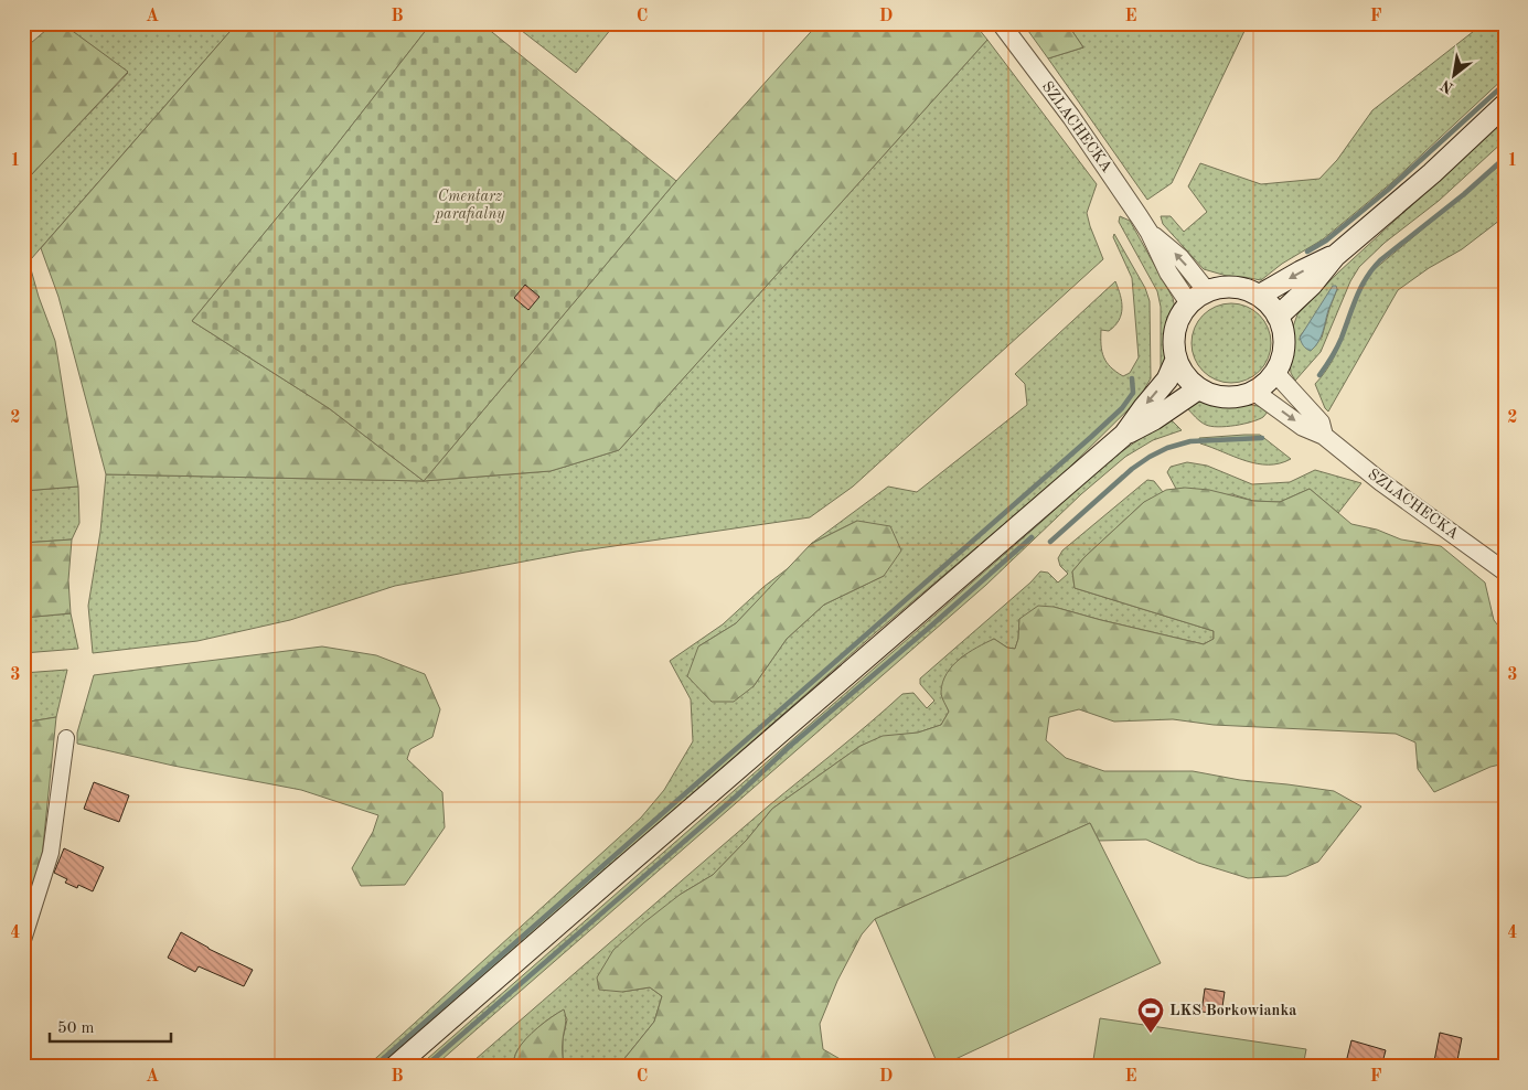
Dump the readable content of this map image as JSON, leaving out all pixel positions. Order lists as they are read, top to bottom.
{
  "streets": {
    "street": ["SZLACHECKA"]
  },
  "parks": ["Cmentarz parafialny"],
  "places": {
    "sports": ["LKS Borkowianka"]
  },
  "scale_bar": "50 m",
  "north": "bottom left",
  "grid": {
    "columns": [
      "A",
      "B",
      "C",
      "D",
      "E",
      "F"
    ],
    "rows": [
      "1",
      "2",
      "3",
      "4"
    ]
  }
}
